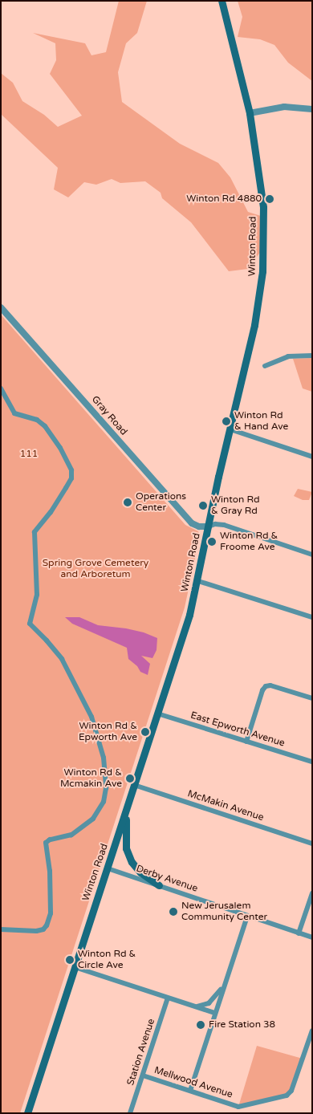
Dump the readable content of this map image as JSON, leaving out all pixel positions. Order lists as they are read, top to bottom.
{
  "streets": {
    "main road": ["Winton Road"],
    "street": [
      "Gray Road",
      "East Epworth Avenue",
      "McMakin Avenue",
      "Derby Avenue",
      "Station Avenue",
      "Mellwood Avenue"
    ]
  },
  "crossings": [
    ["Winton Road", "Gray Road"],
    ["Winton Road", "East Epworth Avenue"],
    ["Winton Road", "McMakin Avenue"],
    ["Winton Road", "Derby Avenue"],
    ["Station Avenue", "Mellwood Avenue"]
  ],
  "parks": ["111", "Spring Grove Cemetery and Arboretum"],
  "places": [
    "Winton Rd 4880",
    "Winton Rd & Hand Ave",
    "Operations Center",
    "Winton Rd & Gray Rd",
    "Winton Rd & Froome Ave",
    "Winton Rd & Epworth Ave",
    "Winton Rd & Mcmakin Ave",
    "New Jerusalem Community Center",
    "Winton Rd & Circle Ave",
    "Fire Station 38"
  ]
}
